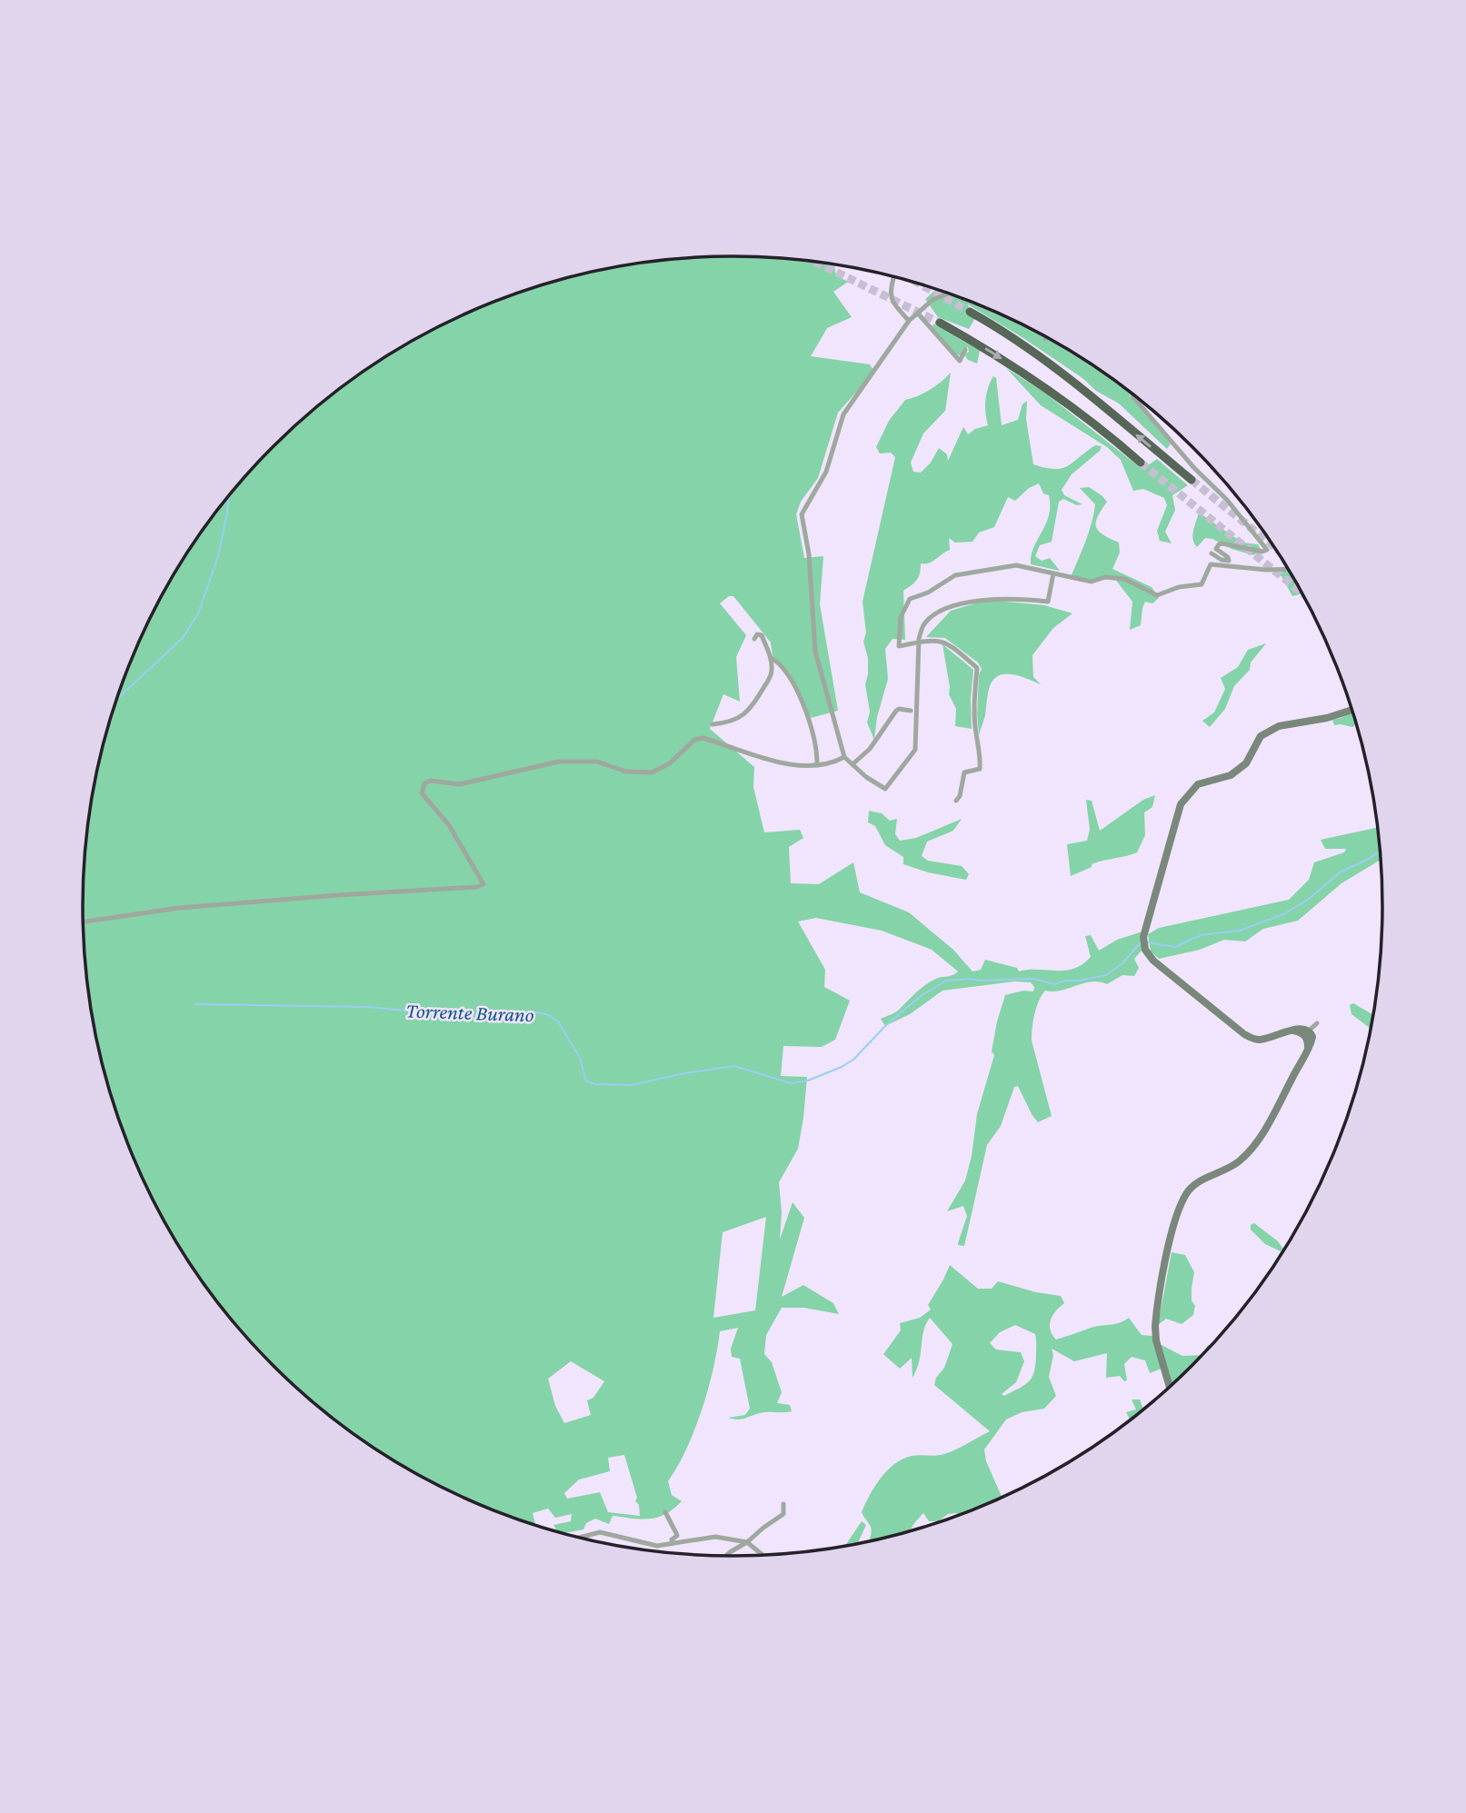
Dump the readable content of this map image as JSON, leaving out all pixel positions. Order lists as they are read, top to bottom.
{
  "water": ["Torrente Burano"]
}
